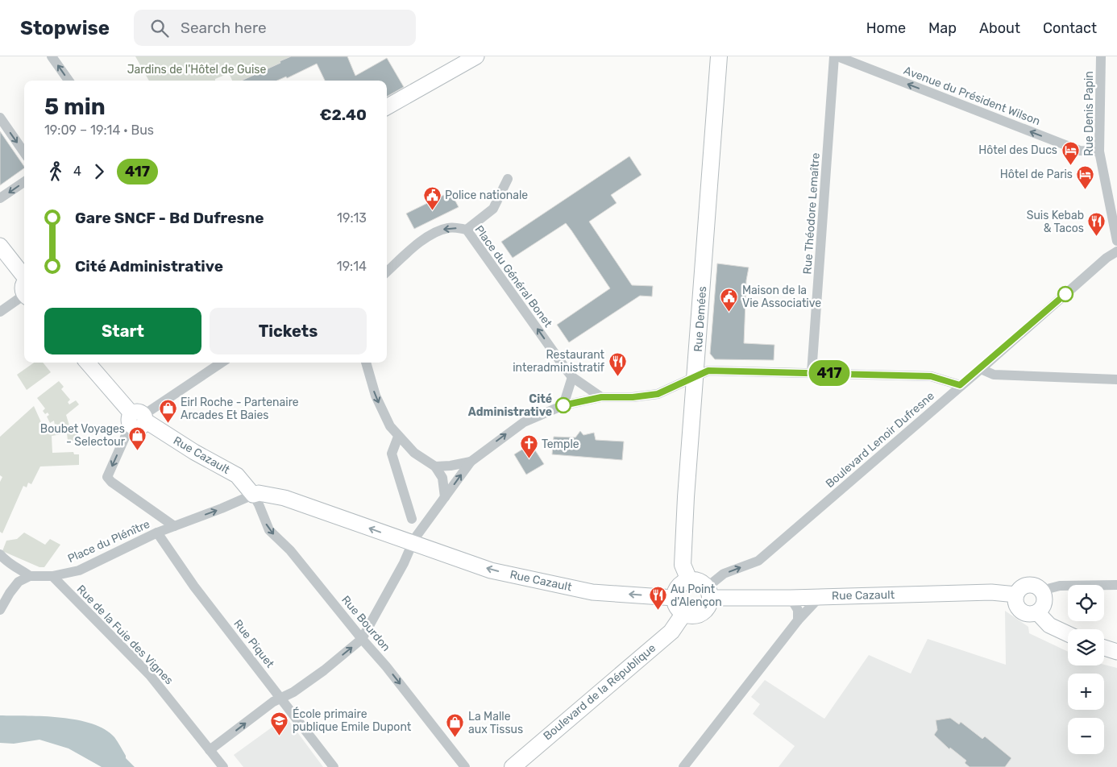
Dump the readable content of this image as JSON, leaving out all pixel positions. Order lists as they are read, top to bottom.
{
  "streets": {
    "main road": ["Rue Demées", "Boulevard de la République"],
    "street": [
      "Avenue du Président Wilson",
      "Rue Denis Papin",
      "Rue Théodore Lemaître",
      "Place du Général Bonet",
      "Boulevard Lenoir Dufresne",
      "Rue Cazault",
      "Place du Plénître",
      "Rue Bourdon",
      "Rue de la Fuie des Vignes",
      "Rue Piquet"
    ]
  },
  "crossings": [
    ["Avenue du Président Wilson", "Rue Denis Papin"],
    ["Avenue du Président Wilson", "Rue Théodore Lemaître"],
    ["Rue Demées", "Boulevard Lenoir Dufresne"],
    ["Rue Demées", "Rue Cazault"],
    ["Rue Demées", "Boulevard de la République"],
    ["Boulevard Lenoir Dufresne", "Rue Cazault"],
    ["Boulevard Lenoir Dufresne", "Boulevard de la République"],
    ["Rue Cazault", "Place du Plénître"],
    ["Rue Cazault", "Rue Bourdon"],
    ["Rue Cazault", "Boulevard de la République"],
    ["Place du Plénître", "Rue Bourdon"],
    ["Place du Plénître", "Rue de la Fuie des Vignes"],
    ["Place du Plénître", "Rue Piquet"]
  ],
  "one_way": [
    "Avenue du Président Wilson",
    "Boulevard Lenoir Dufresne",
    "Rue Cazault",
    "Place du Plénître",
    "Rue Bourdon"
  ],
  "parks": ["Jardins de l'Hôtel de Guise"],
  "places": {
    "hotel": ["Hôtel des Ducs", "Hôtel de Paris"],
    "public building": ["Police nationale", "Maison de la Vie Associative"],
    "restaurant": ["Suis Kebab & Tacos", "Restaurant interadministratif", "Au Point d'Alençon"],
    "other": ["Cité Administrative"],
    "shop": ["Eirl Roche - Partenaire Arcades Et Baies", "Boubet Voyages - Selectour", "La Malle aux Tissus"],
    "church": ["Temple"],
    "school or university": ["École primaire publique Emile Dupont"]
  },
  "lines": ["bus line 417"],
  "page": {
    "header": "Stopwise",
    "search": "Search here",
    "nav": [
      "Home",
      "Map",
      "About",
      "Contact"
    ],
    "on_map": "417",
    "heading": ["5 min", "19:09 – 19:14 · Bus", "€2.40"],
    "legs": ["4", "417"],
    "list": [
      {
        "name": "Gare SNCF - Bd Dufresne",
        "value": "19:13"
      },
      {
        "name": "Cité Administrative",
        "value": "19:14"
      }
    ],
    "buttons": ["Start", "Tickets"],
    "map_buttons": ["+", "−"]
  }
}
